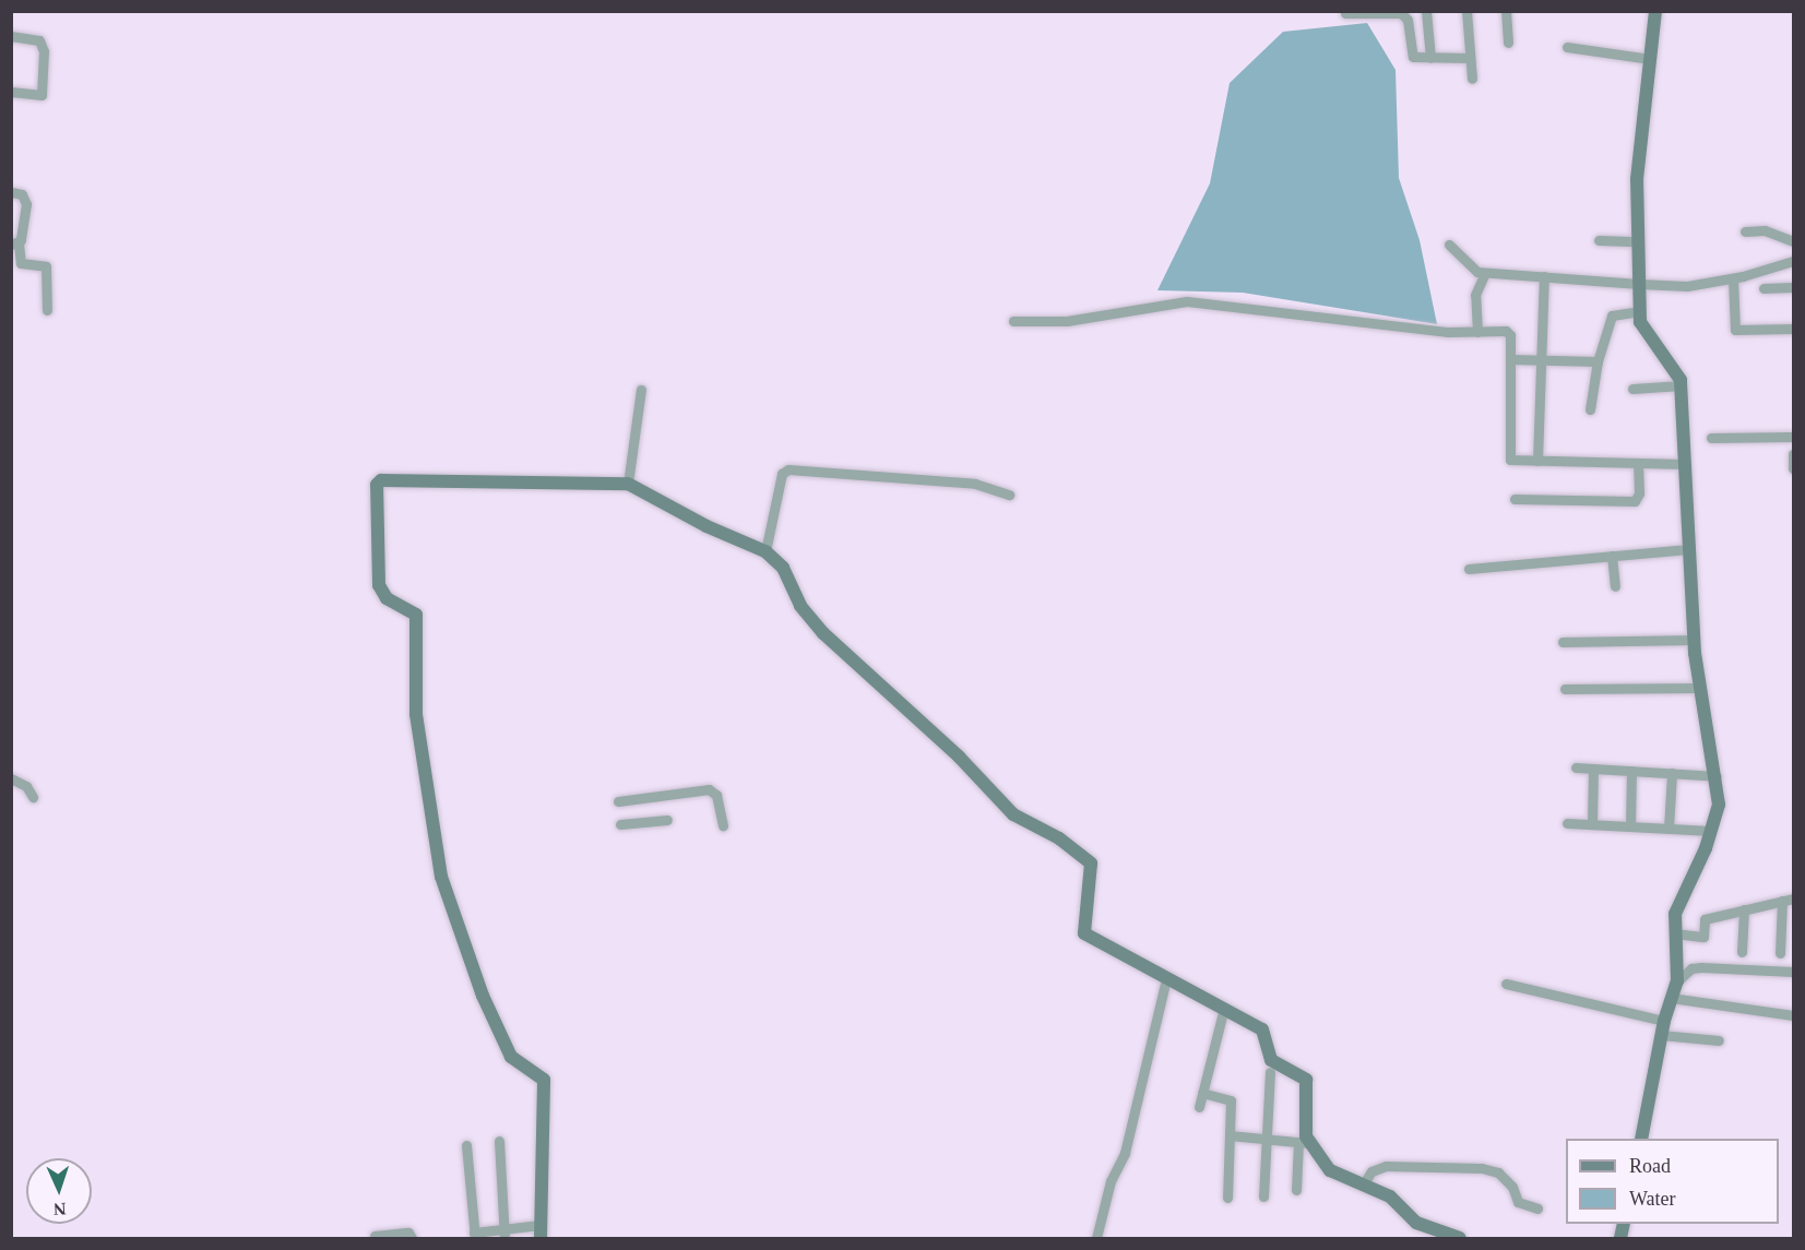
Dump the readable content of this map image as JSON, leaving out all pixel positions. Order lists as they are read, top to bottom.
{
  "legend": ["Road", "Water"],
  "north": "bottom"
}
